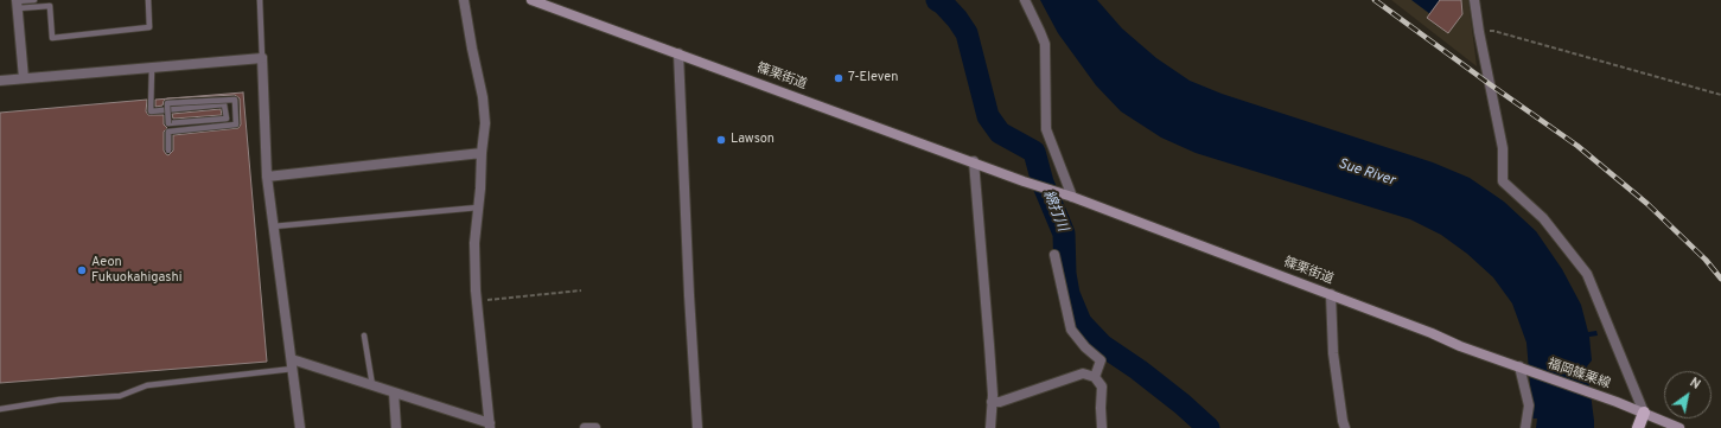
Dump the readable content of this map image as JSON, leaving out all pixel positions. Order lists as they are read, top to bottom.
{
  "streets": {
    "main road": ["篠栗街道", "福岡篠栗線"]
  },
  "crossings": [
    ["篠栗街道", "福岡篠栗線"]
  ],
  "water": ["Sue River", "綿打川"],
  "places": ["7-Eleven", "Lawson", "Aeon Fukuokahigashi"],
  "north": "top right"
}
